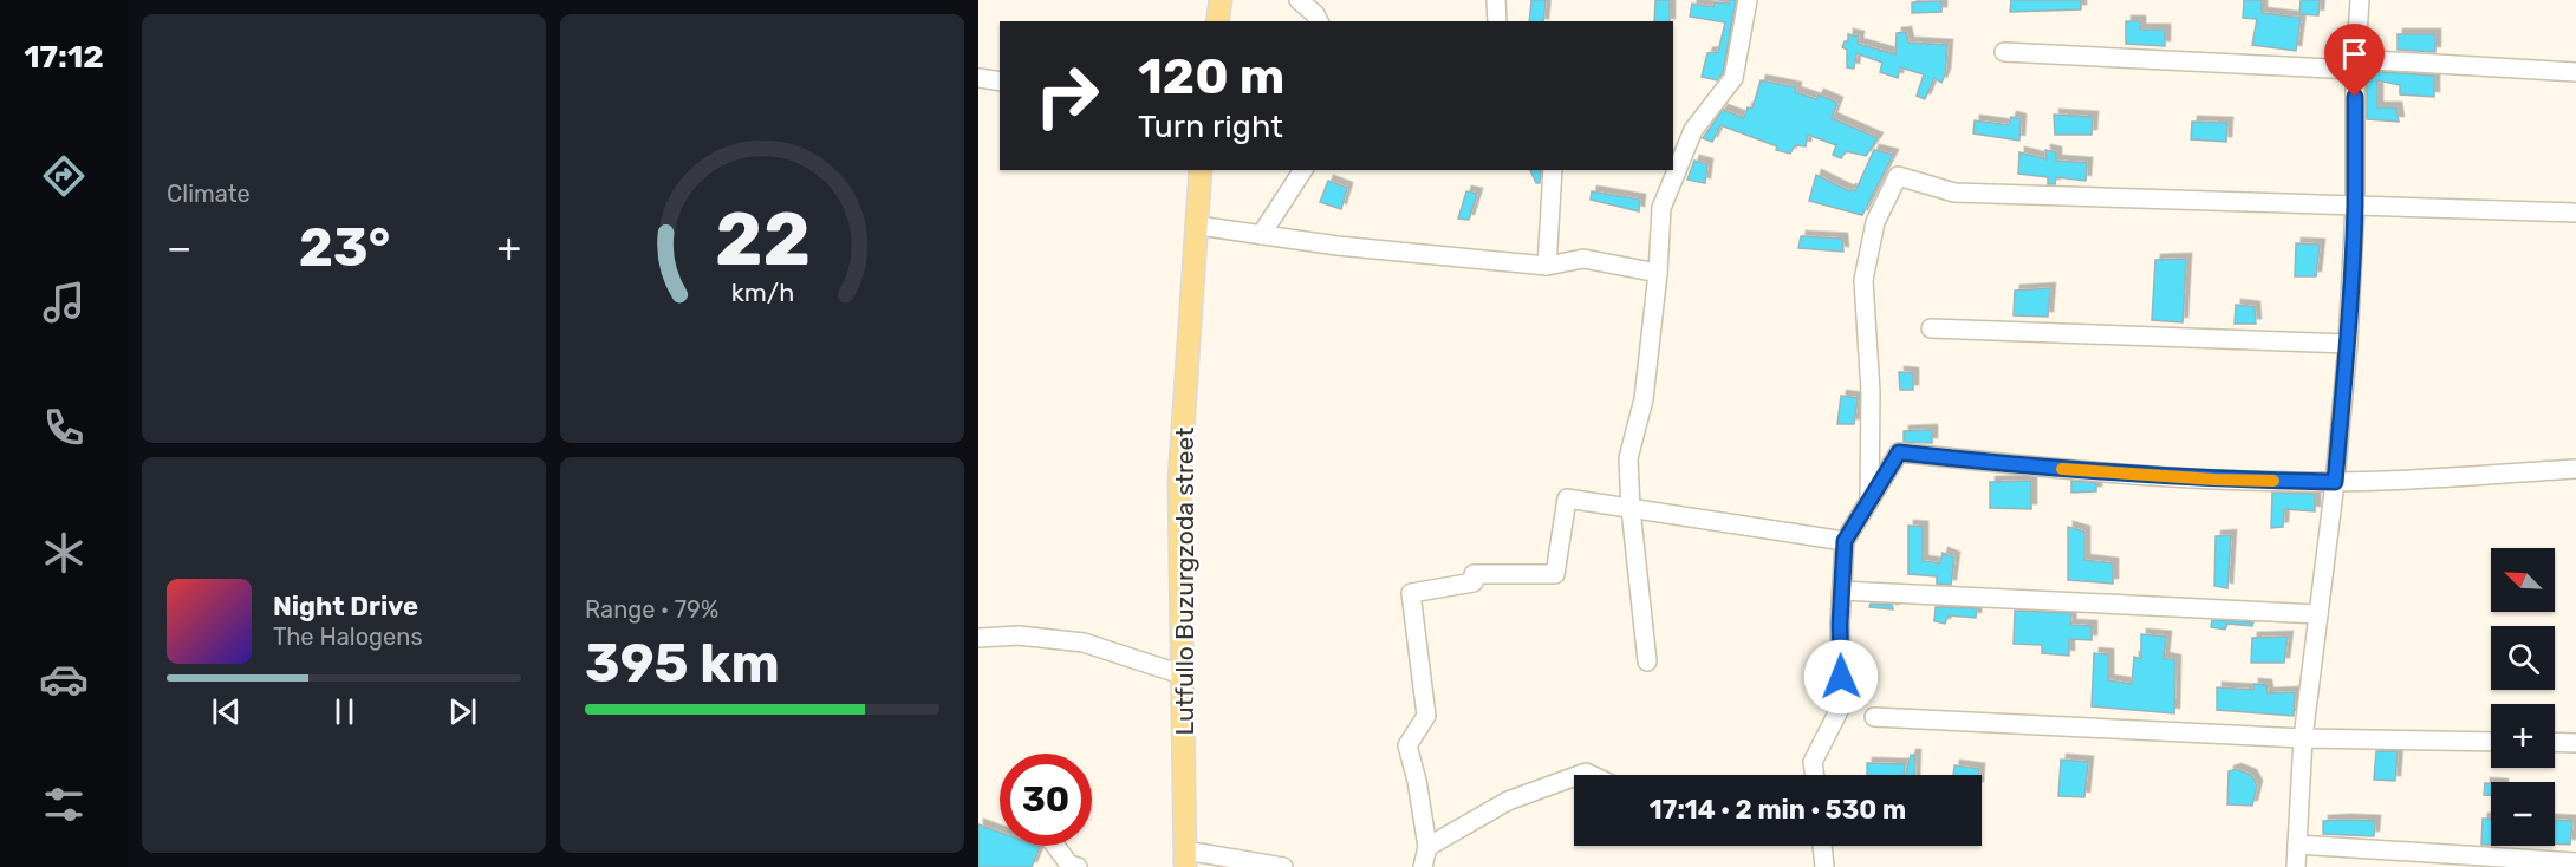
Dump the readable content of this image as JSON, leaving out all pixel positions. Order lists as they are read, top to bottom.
{
  "streets": {
    "main road": ["Lutfullo Buzurgzoda street"]
  },
  "north": "top left",
  "page": {
    "tabs": "17:12",
    "tile": [
      "Climate",
      ["Range · 79%", "395 km"]
    ],
    "turn": ["120 m", "Turn right"],
    "heat": ["−", "23°", "+"],
    "map_buttons": ["+", "−"],
    "song": ["Night Drive", "The Halogens"],
    "limit": "30",
    "trip": "17:14 · 2 min · 530 m",
    "gauge": ["22", "km/h"]
  }
}
